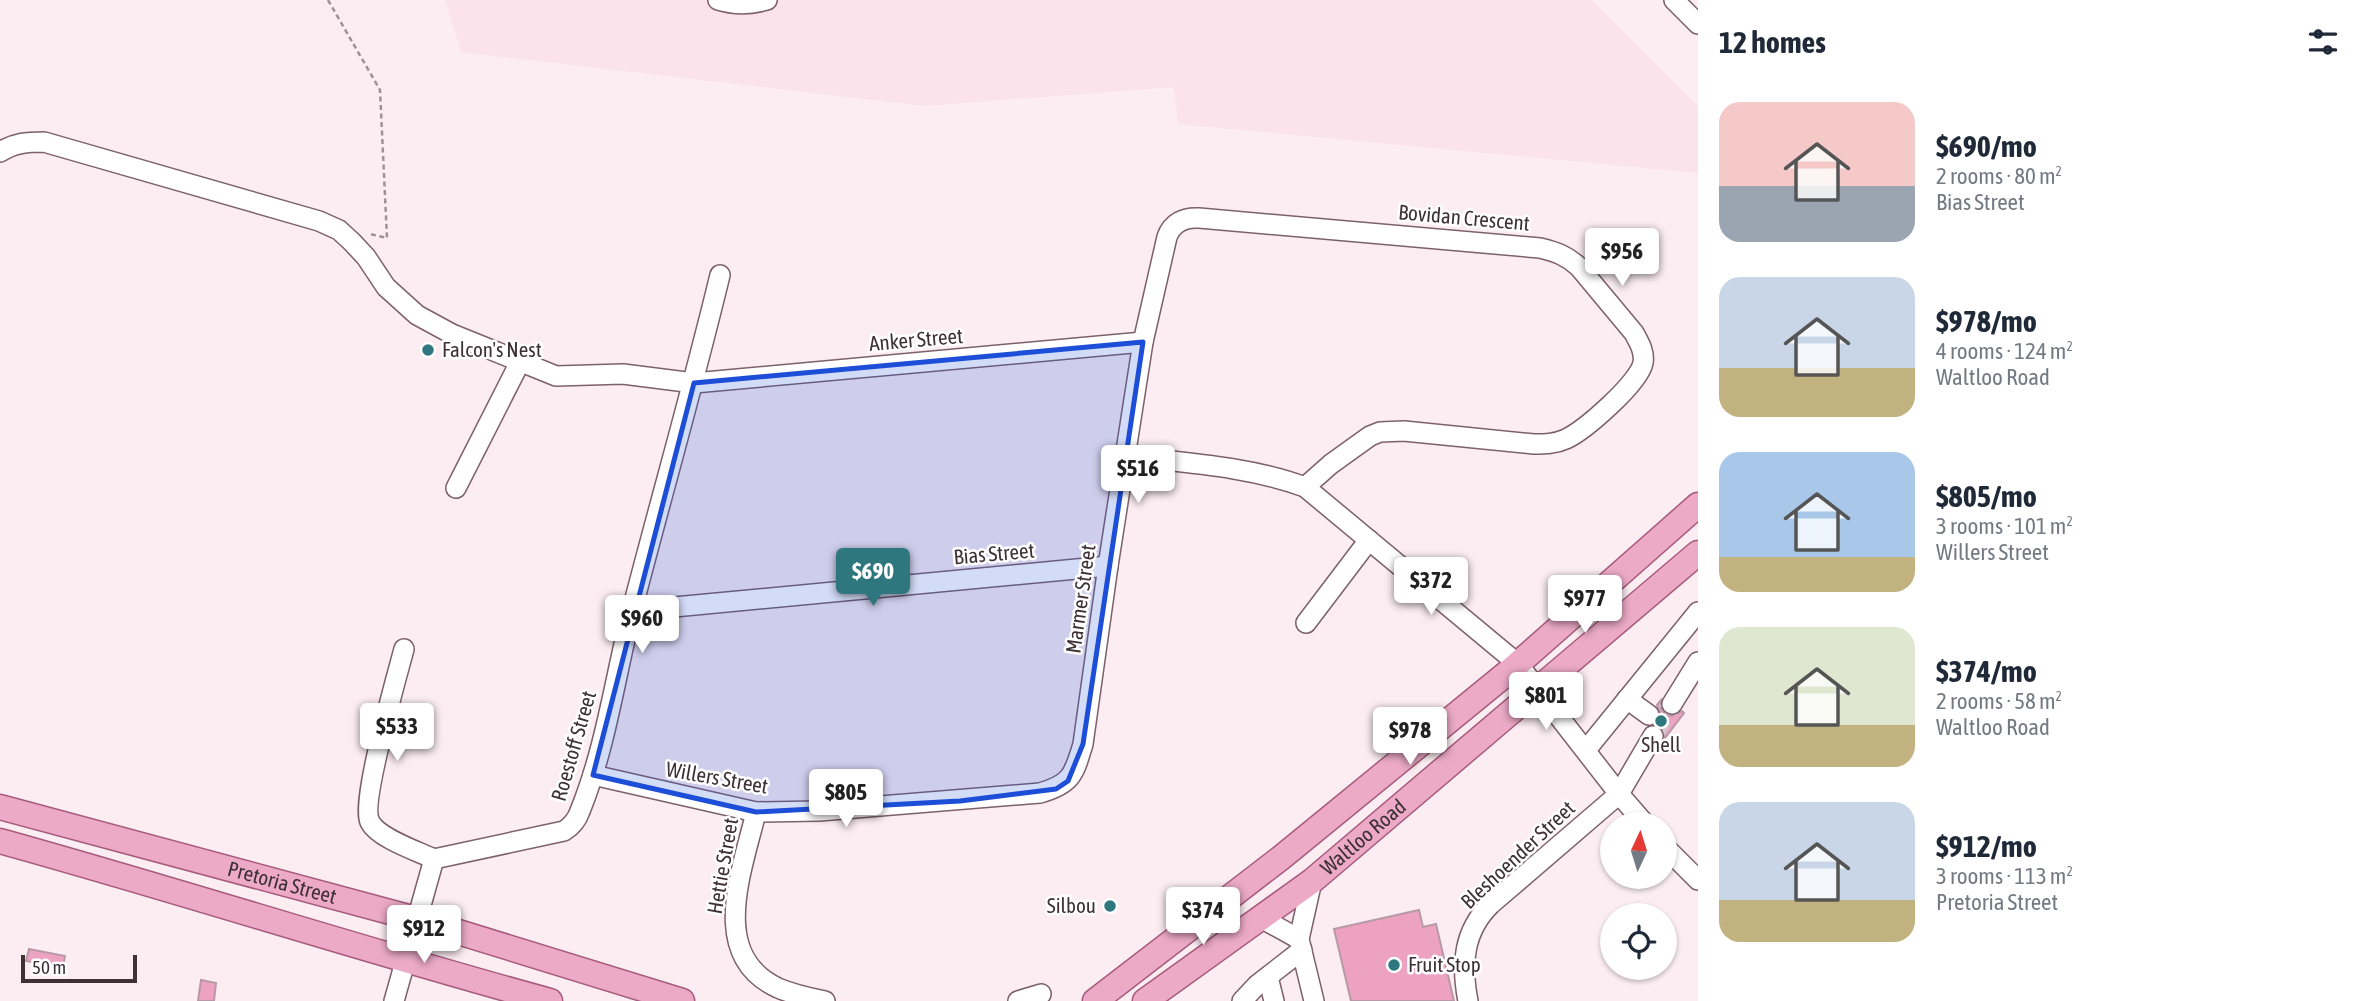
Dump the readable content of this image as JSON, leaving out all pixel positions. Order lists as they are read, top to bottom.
{
  "streets": {
    "main road": ["Waltloo Road", "Pretoria Street"],
    "street": [
      "Bovidan Crescent",
      "Anker Street",
      "Bias Street",
      "Marmer Street",
      "Roestoff Street",
      "Willers Street",
      "Bleshoender Street",
      "Hettie Street"
    ]
  },
  "crossings": [
    ["Bovidan Crescent", "Marmer Street"],
    ["Anker Street", "Marmer Street"],
    ["Anker Street", "Roestoff Street"],
    ["Bias Street", "Marmer Street"],
    ["Bias Street", "Roestoff Street"],
    ["Marmer Street", "Willers Street"],
    ["Roestoff Street", "Willers Street"],
    ["Willers Street", "Hettie Street"]
  ],
  "places": [
    "Falcon's Nest",
    "Shell",
    "Silbou",
    "Fruit Stop"
  ],
  "scale_bar": "50 m",
  "north": "top",
  "page": {
    "heading": "12 homes",
    "list": [
      {
        "name": "$690/mo",
        "note": "2 rooms · 80 m² · Bias Street"
      },
      {
        "name": "$978/mo",
        "note": "4 rooms · 124 m² · Waltloo Road"
      },
      {
        "name": "$805/mo",
        "note": "3 rooms · 101 m² · Willers Street"
      },
      {
        "name": "$374/mo",
        "note": "2 rooms · 58 m² · Waltloo Road"
      },
      {
        "name": "$912/mo",
        "note": "3 rooms · 113 m² · Pretoria Street"
      }
    ],
    "price": [
      "$956",
      "$516",
      "$690",
      "$372",
      "$977",
      "$960",
      "$801",
      "$533",
      "$978",
      "$805",
      "$374",
      "$912"
    ],
    "scale": "50 m"
  }
}
